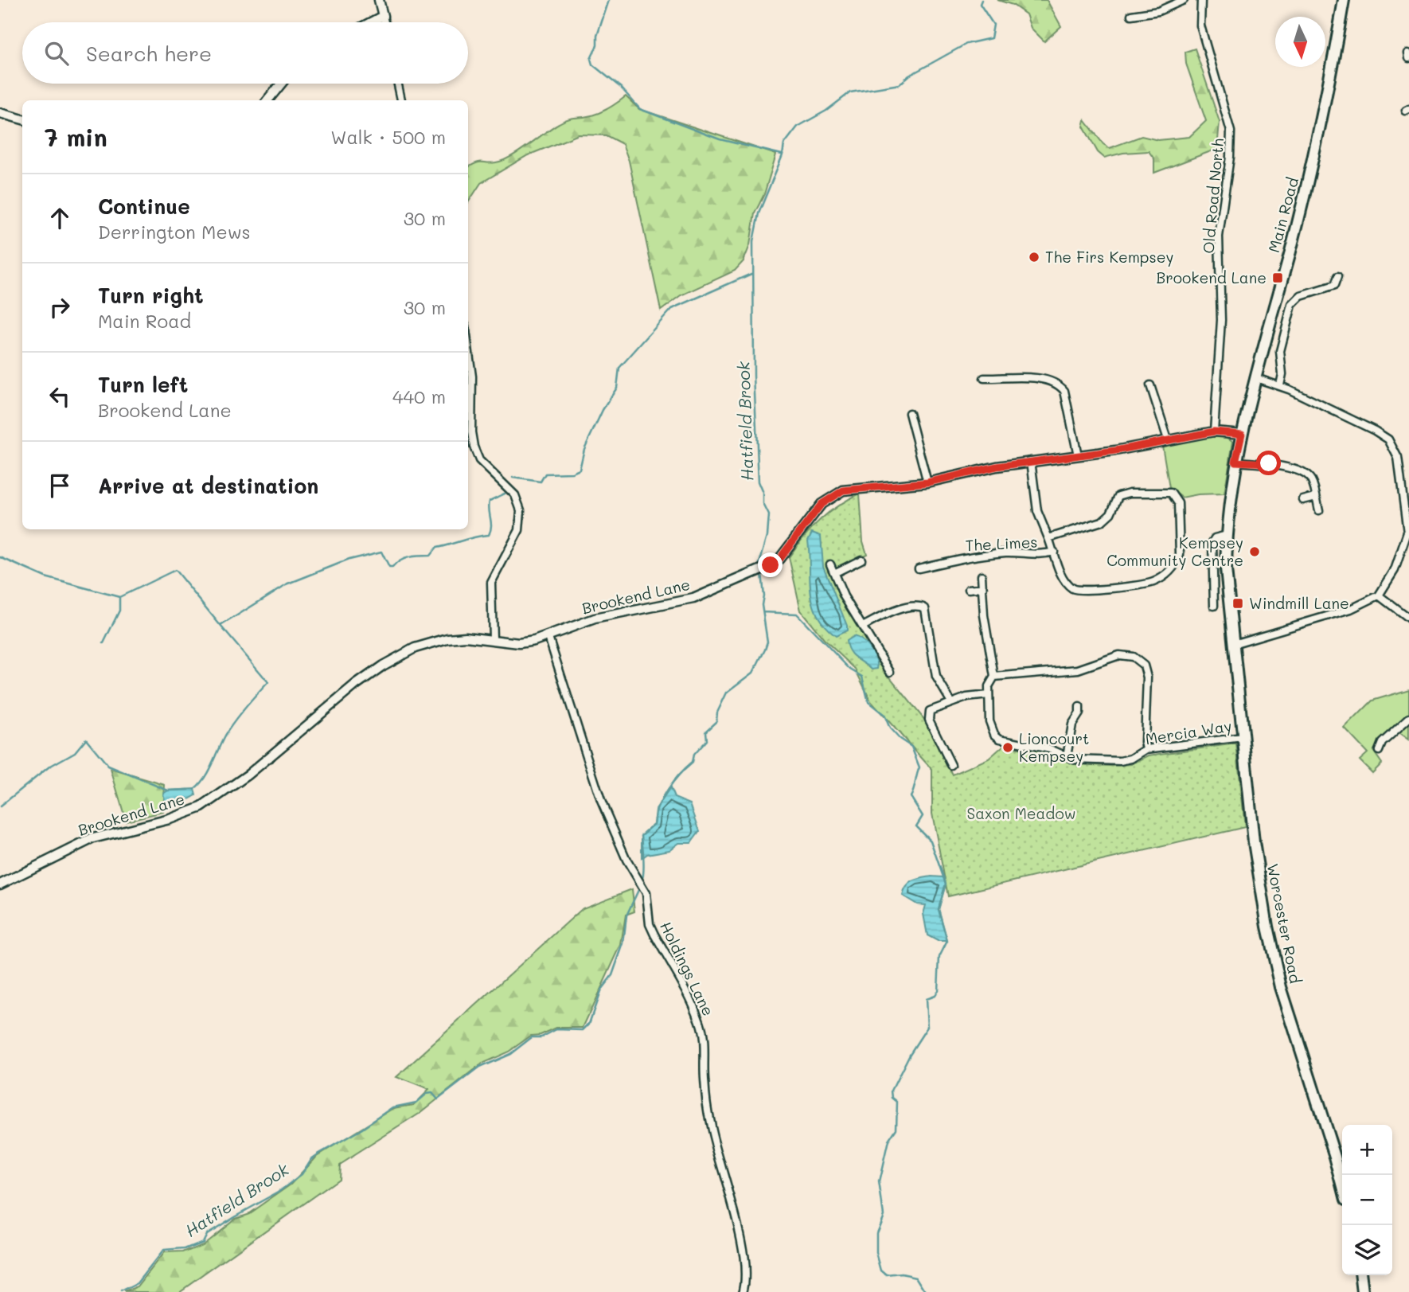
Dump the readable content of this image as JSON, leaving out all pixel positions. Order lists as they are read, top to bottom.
{
  "streets": {
    "main road": ["Main Road", "Worcester Road"],
    "street": [
      "Old Road North",
      "The Limes",
      "Brookend Lane",
      "Mercia Way",
      "Holdings Lane"
    ]
  },
  "crossings": [
    ["Old Road North", "Brookend Lane"],
    ["Main Road", "Brookend Lane"],
    ["Main Road", "Worcester Road"],
    ["The Limes", "Brookend Lane"],
    ["Brookend Lane", "Holdings Lane"],
    ["Mercia Way", "Worcester Road"]
  ],
  "water": ["Hatfield Brook"],
  "parks": ["Saxon Meadow"],
  "places": {
    "other": ["The Firs Kempsey", "Kempsey Community Centre", "Lioncourt Kempsey"],
    "transit": ["Brookend Lane", "Windmill Lane"]
  },
  "north": "bottom",
  "page": {
    "search": "Search here",
    "heading": ["7 min", "Walk · 500 m"],
    "list": [
      ["Continue", "Derrington Mews", "30 m"],
      ["Turn right", "Main Road", "30 m"],
      ["Turn left", "Brookend Lane", "440 m"],
      "Arrive at destination"
    ],
    "map_buttons": ["+", "−"]
  }
}
